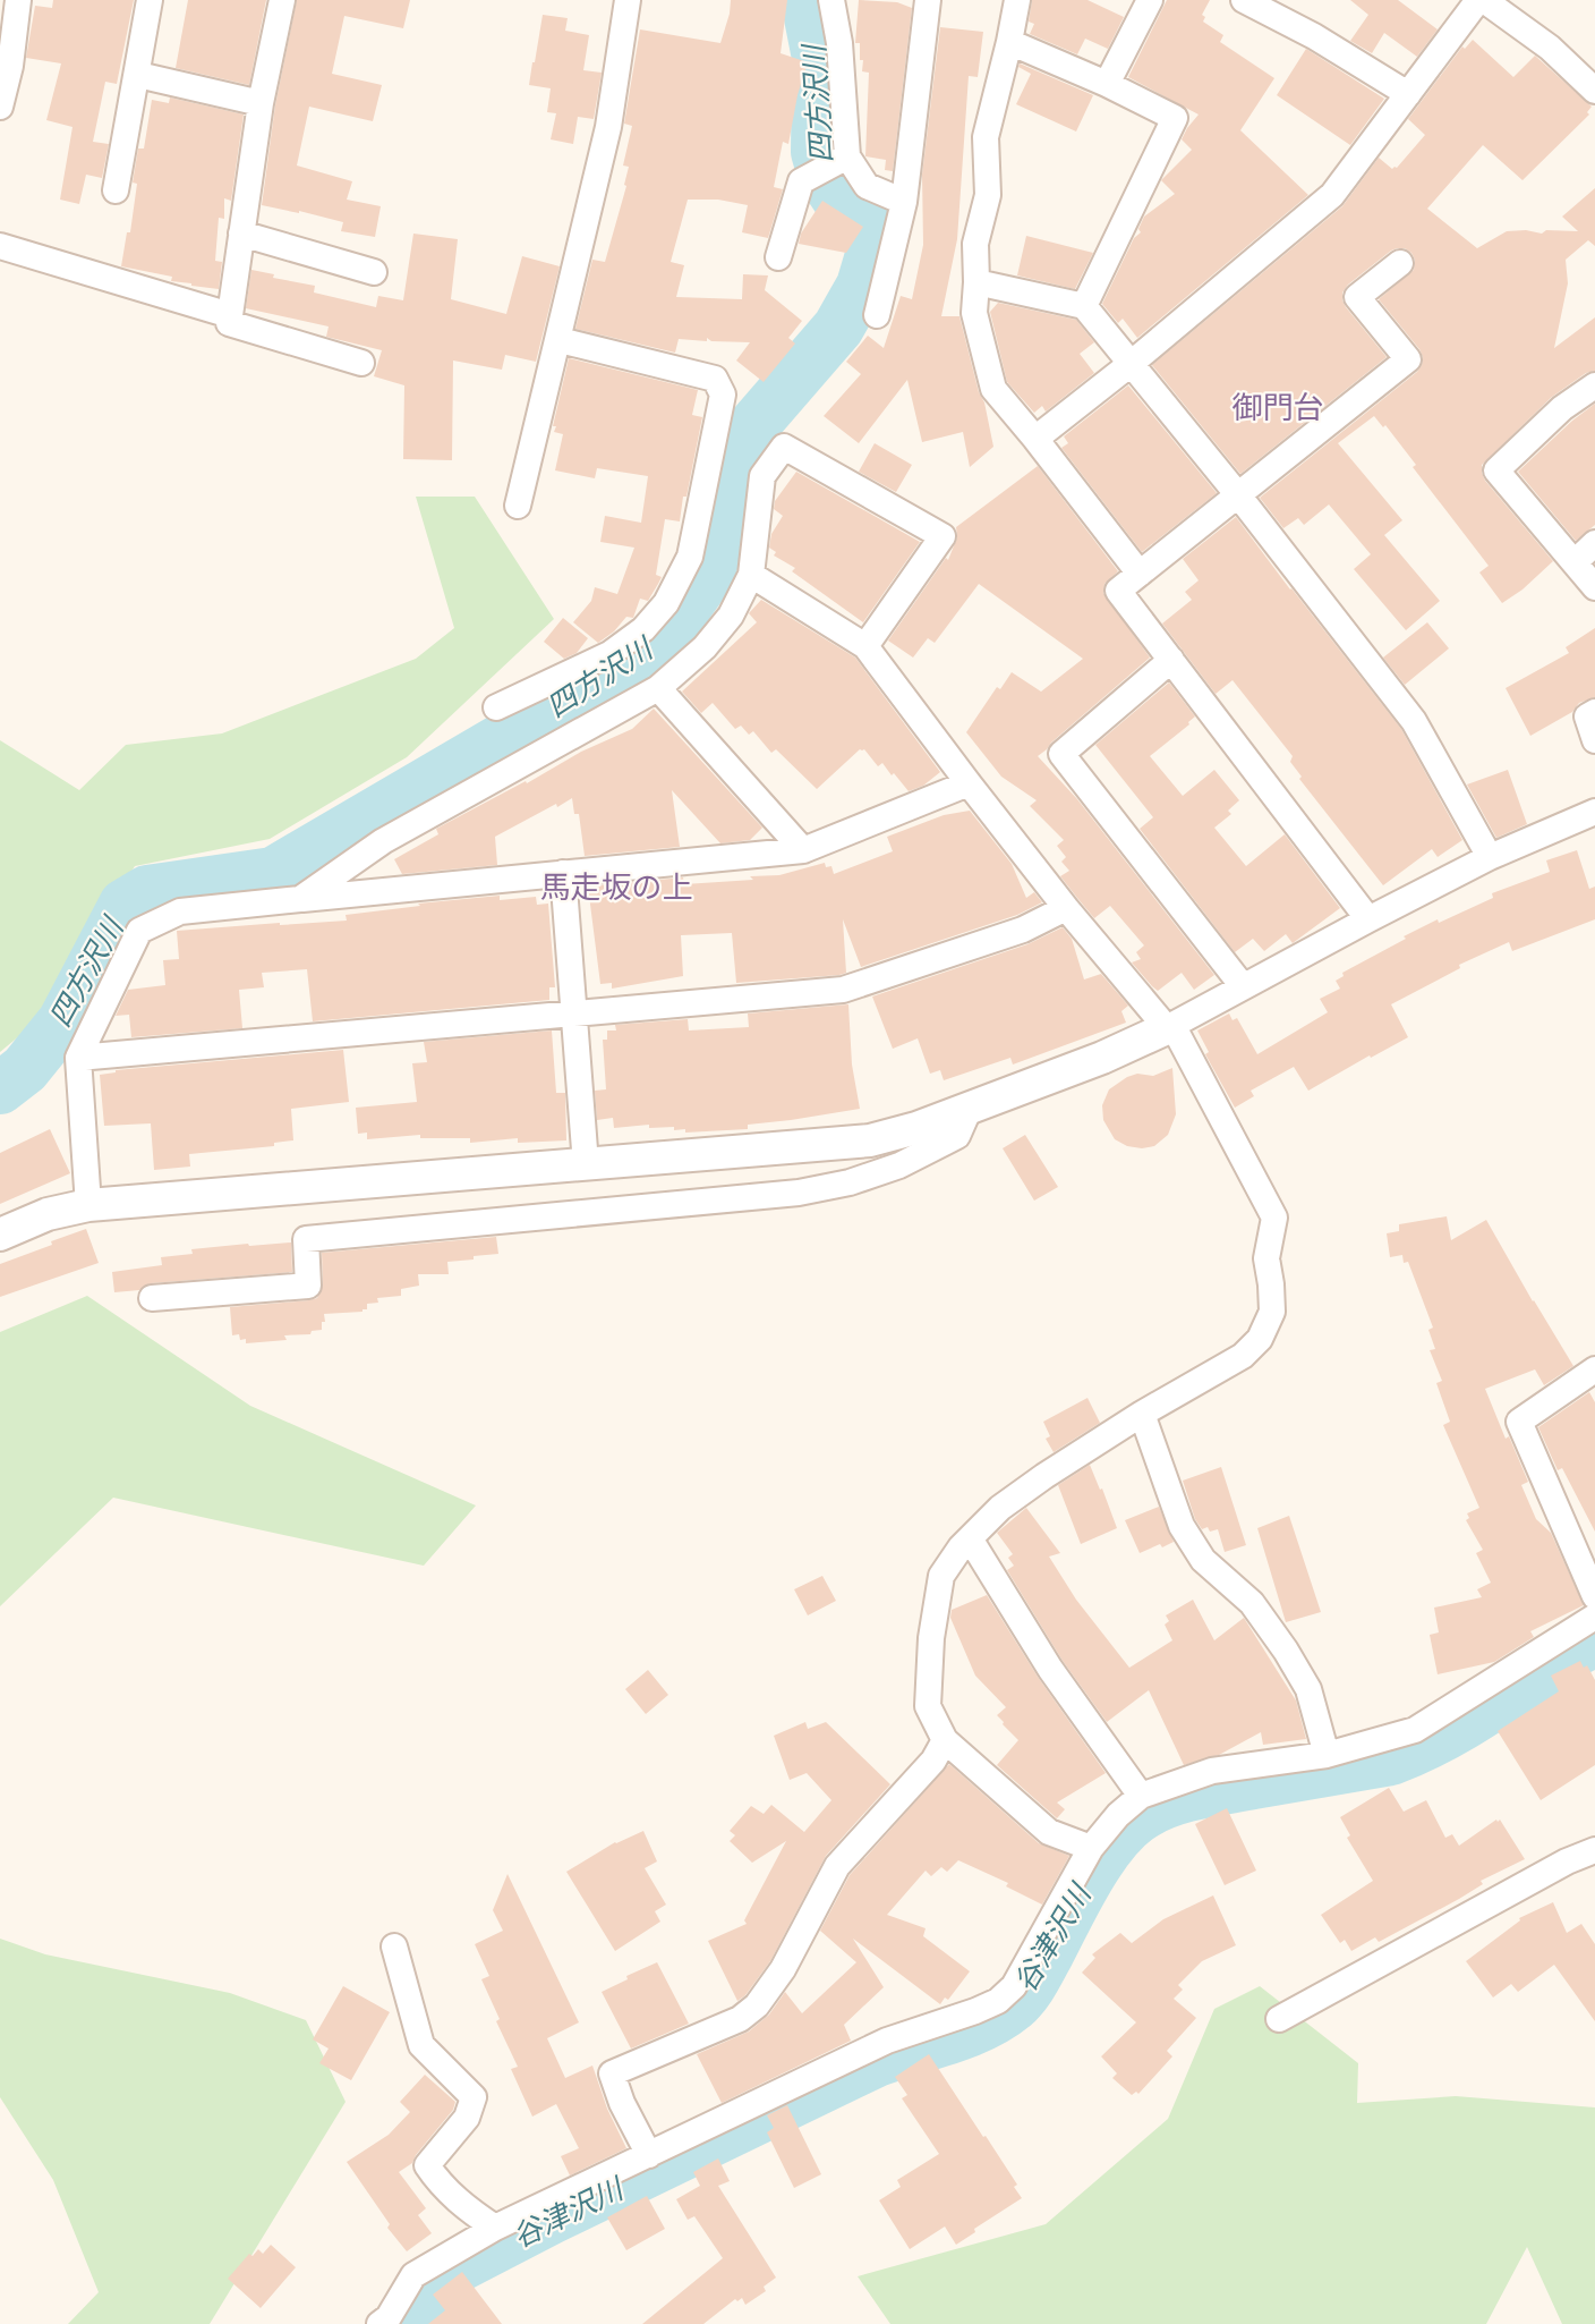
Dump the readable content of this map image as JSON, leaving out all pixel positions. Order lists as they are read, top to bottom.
{
  "districts": ["御門台", "馬走坂の上"],
  "water": ["四方沢川", "谷津沢川"]
}
